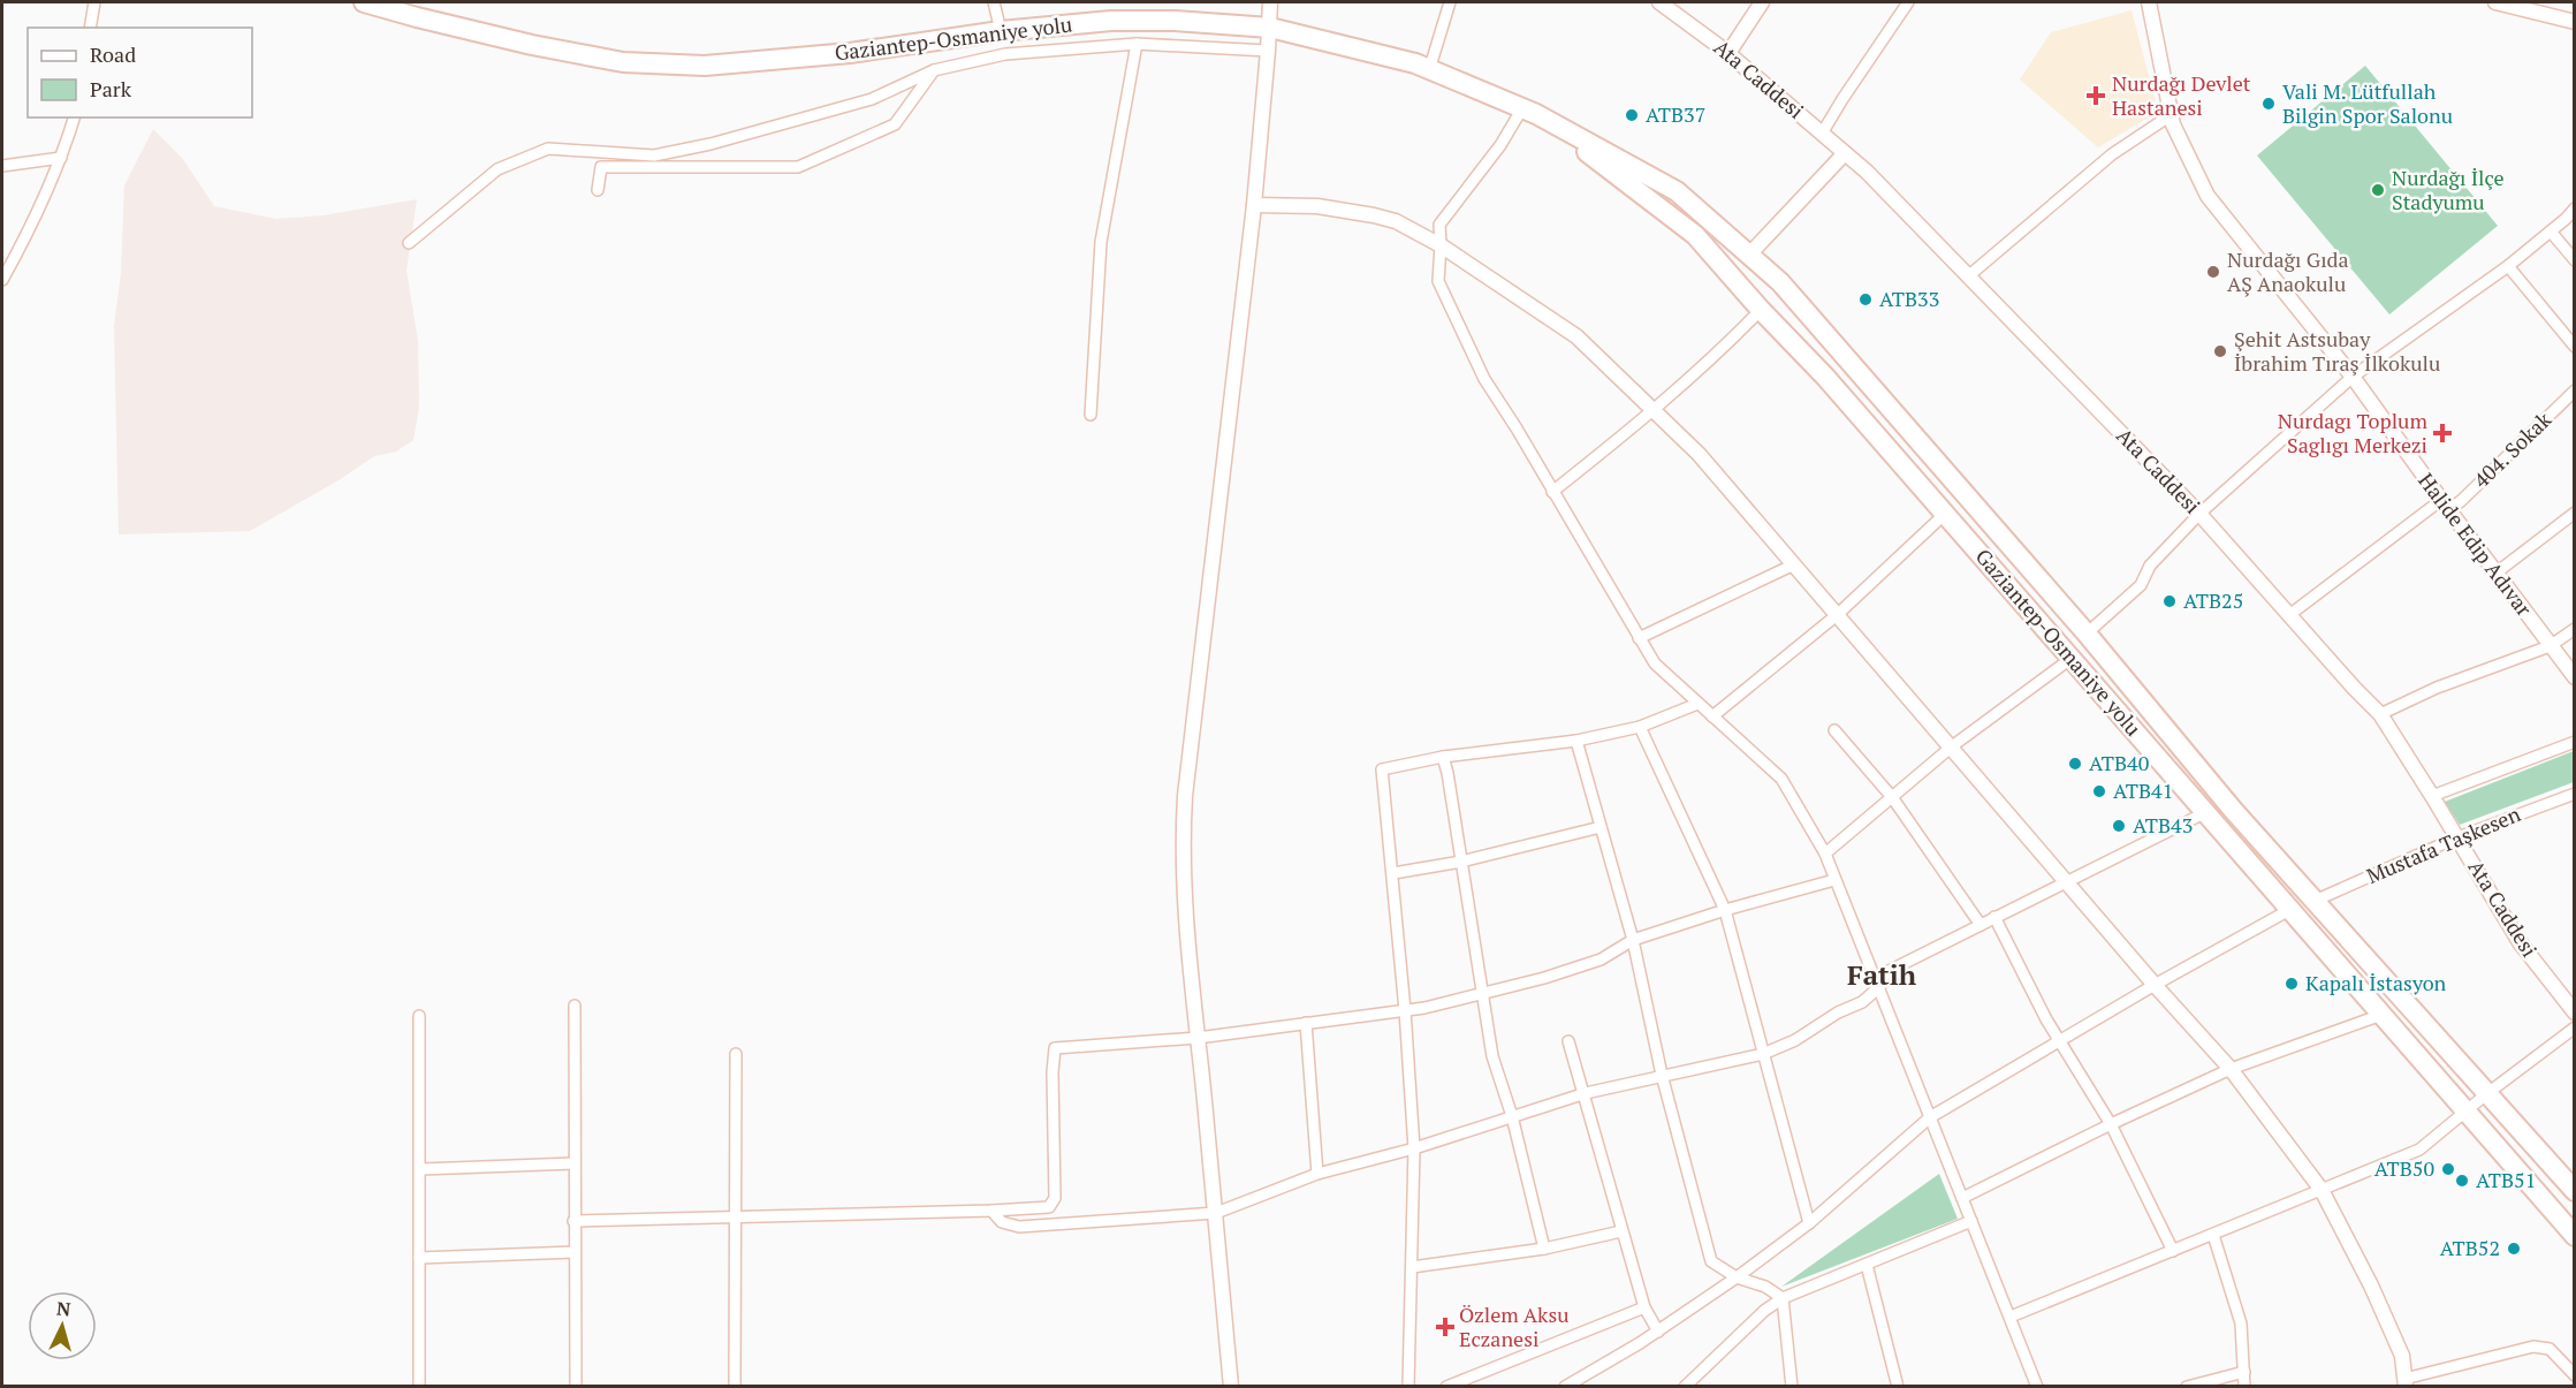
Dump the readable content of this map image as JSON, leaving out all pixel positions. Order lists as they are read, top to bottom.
{
  "streets": {
    "highway": ["Gaziantep-Osmaniye yolu"],
    "street": [
      "Ata Caddesi",
      "404. Sokak",
      "Halide Edip Adıvar",
      "Mustafa Taşkesen"
    ]
  },
  "crossings": [
    ["Gaziantep-Osmaniye yolu", "Mustafa Taşkesen"],
    ["Ata Caddesi", "404. Sokak"],
    ["Ata Caddesi", "Mustafa Taşkesen"],
    ["404. Sokak", "Halide Edip Adıvar"]
  ],
  "districts": ["Fatih"],
  "places": {
    "health": ["Nurdağı Devlet Hastanesi", "Nurdagı Toplum Saglıgı Merkezi", "Özlem Aksu Eczanesi"],
    "other": [
      "Vali M. Lütfullah Bilgin Spor Salonu",
      "ATB37",
      "Nurdağı İlçe Stadyumu",
      "Nurdağı Gıda AŞ Anaokulu",
      "ATB33",
      "Şehit Astsubay İbrahim Tıraş İlkokulu",
      "ATB25",
      "ATB40",
      "ATB41",
      "ATB43",
      "Kapalı İstasyon",
      "ATB50",
      "ATB51",
      "ATB52"
    ]
  },
  "legend": ["Road", "Park"],
  "north": "top"
}
